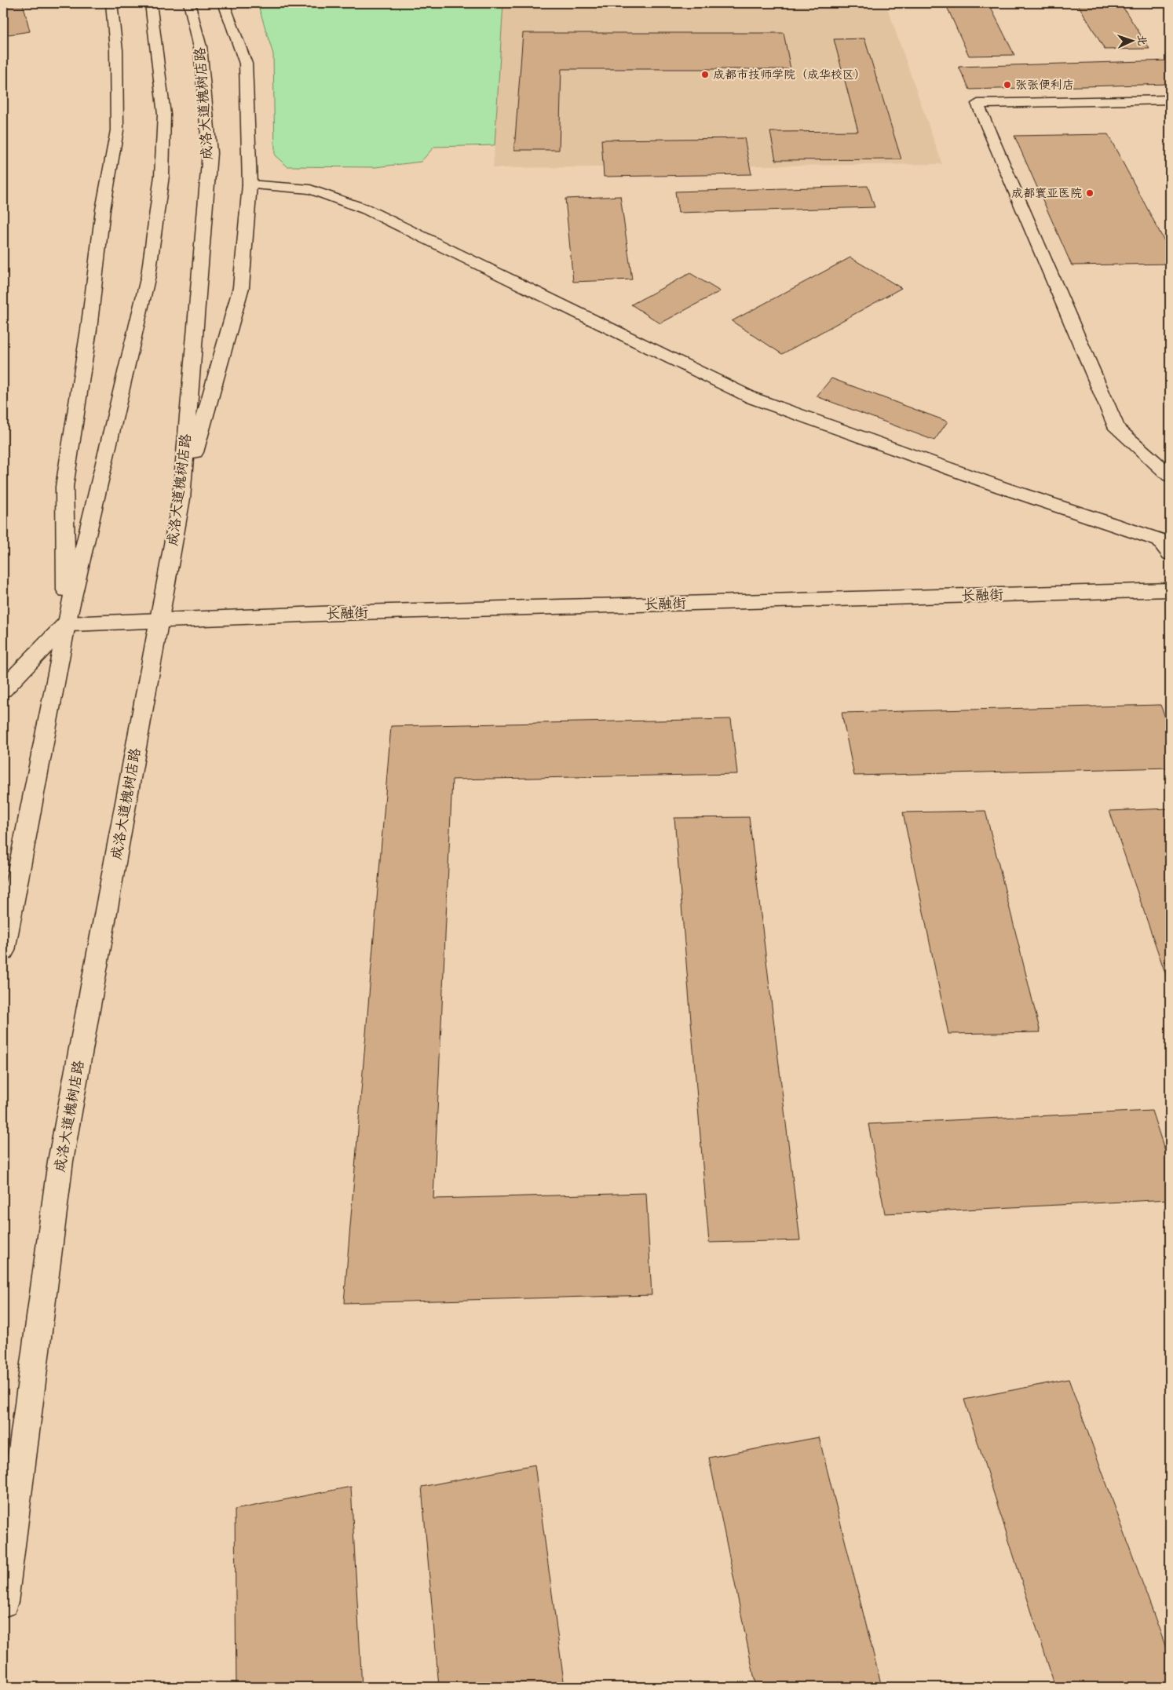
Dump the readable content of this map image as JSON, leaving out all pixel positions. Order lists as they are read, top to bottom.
{
  "streets": {
    "main road": ["成洛大道槐树店路", "长融街"]
  },
  "crossings": [
    ["成洛大道槐树店路", "长融街"]
  ],
  "places": ["成都市技师学院（成华校区）", "张张便利店", "成都寰亚医院"],
  "north": "right"
}
